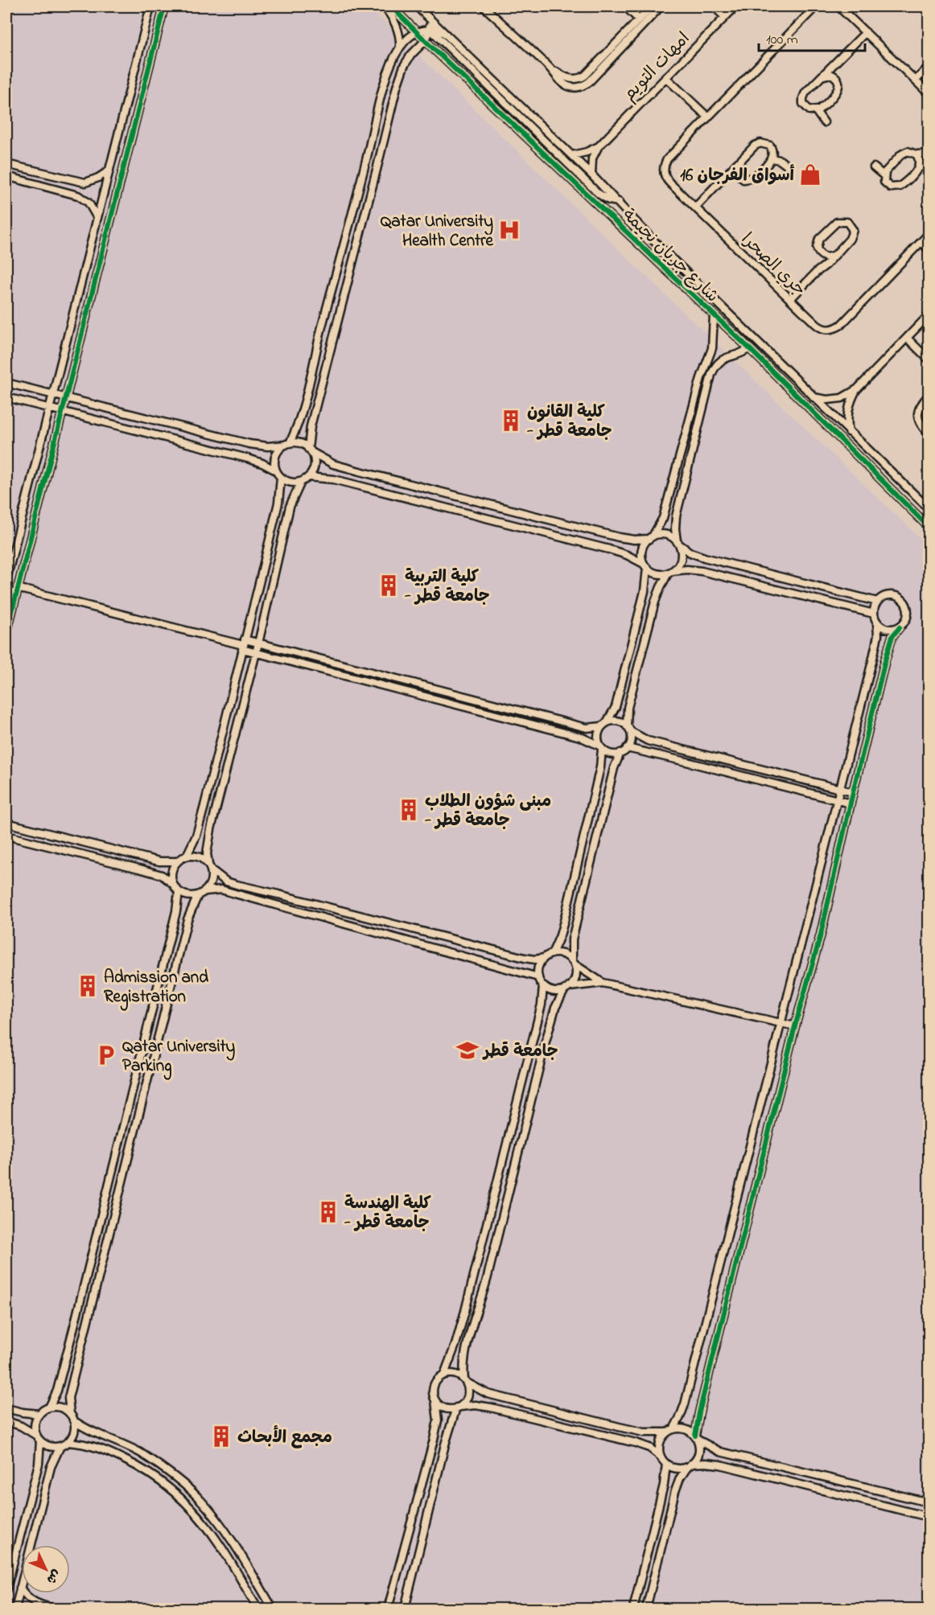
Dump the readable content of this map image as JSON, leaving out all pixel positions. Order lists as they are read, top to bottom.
{
  "streets": {
    "street": ["امهات التويم", "شارع جريان نجيمة", "جري الصحرا"]
  },
  "crossings": [
    ["امهات التويم", "شارع جريان نجيمة"]
  ],
  "places": {
    "shop": ["أسواق الفرجان 16"],
    "hospital": ["Qatar University Health Centre"],
    "building": [
      "كلية القانون - جامعة قطر",
      "كلية التربية - جامعة قطر",
      "مبنى شؤون الطلاب - جامعة قطر",
      "Admission and Registration",
      "كلية الهندسة - جامعة قطر",
      "مجمع الأبحاث"
    ],
    "school or university": ["جامعة قطر"],
    "parking": ["Qatar University Parking"]
  },
  "scale_bar": "100 m",
  "north": "bottom right"
}
